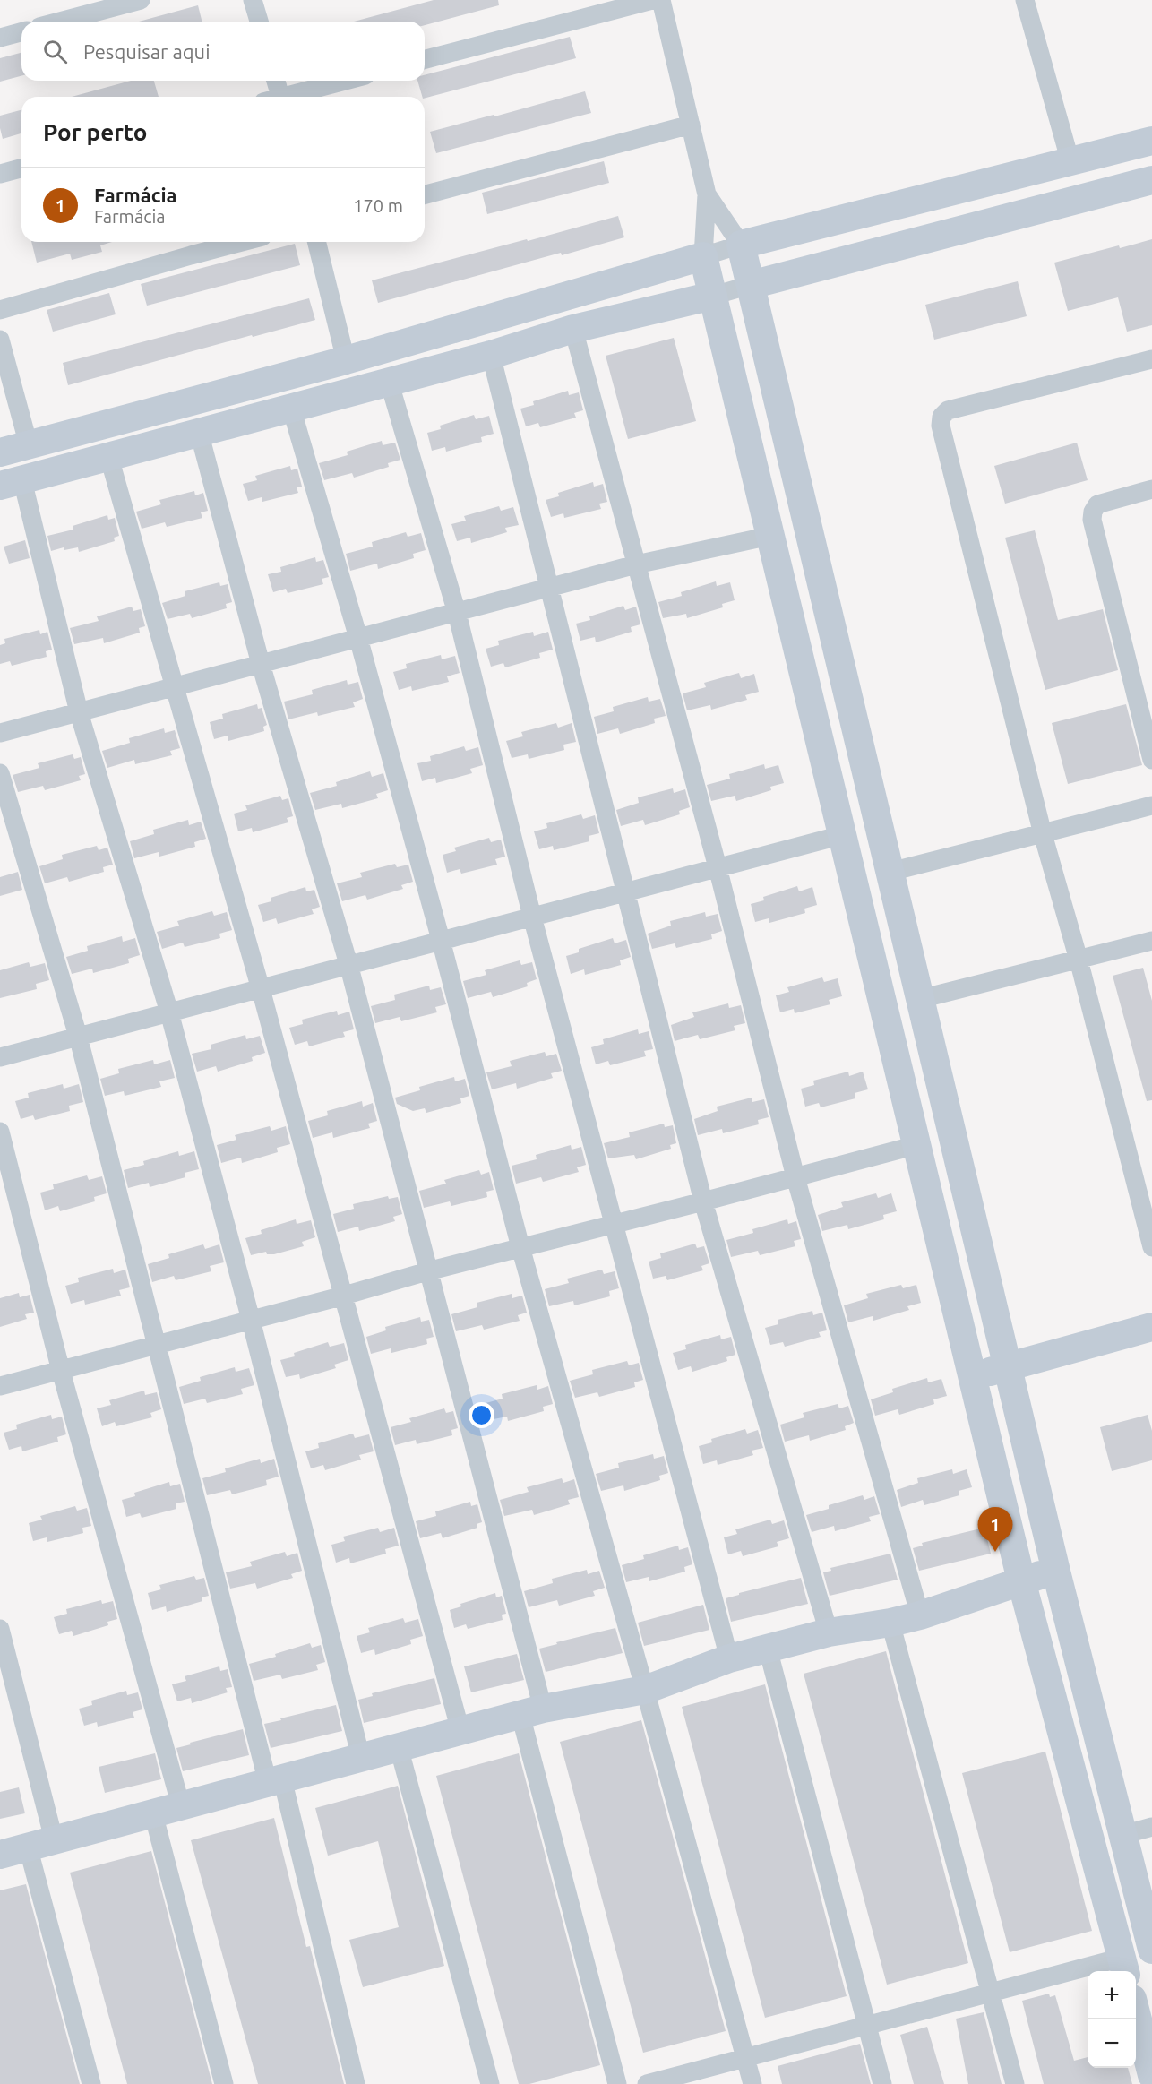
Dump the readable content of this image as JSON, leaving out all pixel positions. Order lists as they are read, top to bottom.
{
  "page": {
    "search": "Pesquisar aqui",
    "heading": "Por perto",
    "list": [
      {
        "mark": "1",
        "name": "Farmácia",
        "note": "Farmácia",
        "value": "170 m"
      }
    ],
    "pins": "1",
    "map_buttons": ["+", "−"]
  }
}
